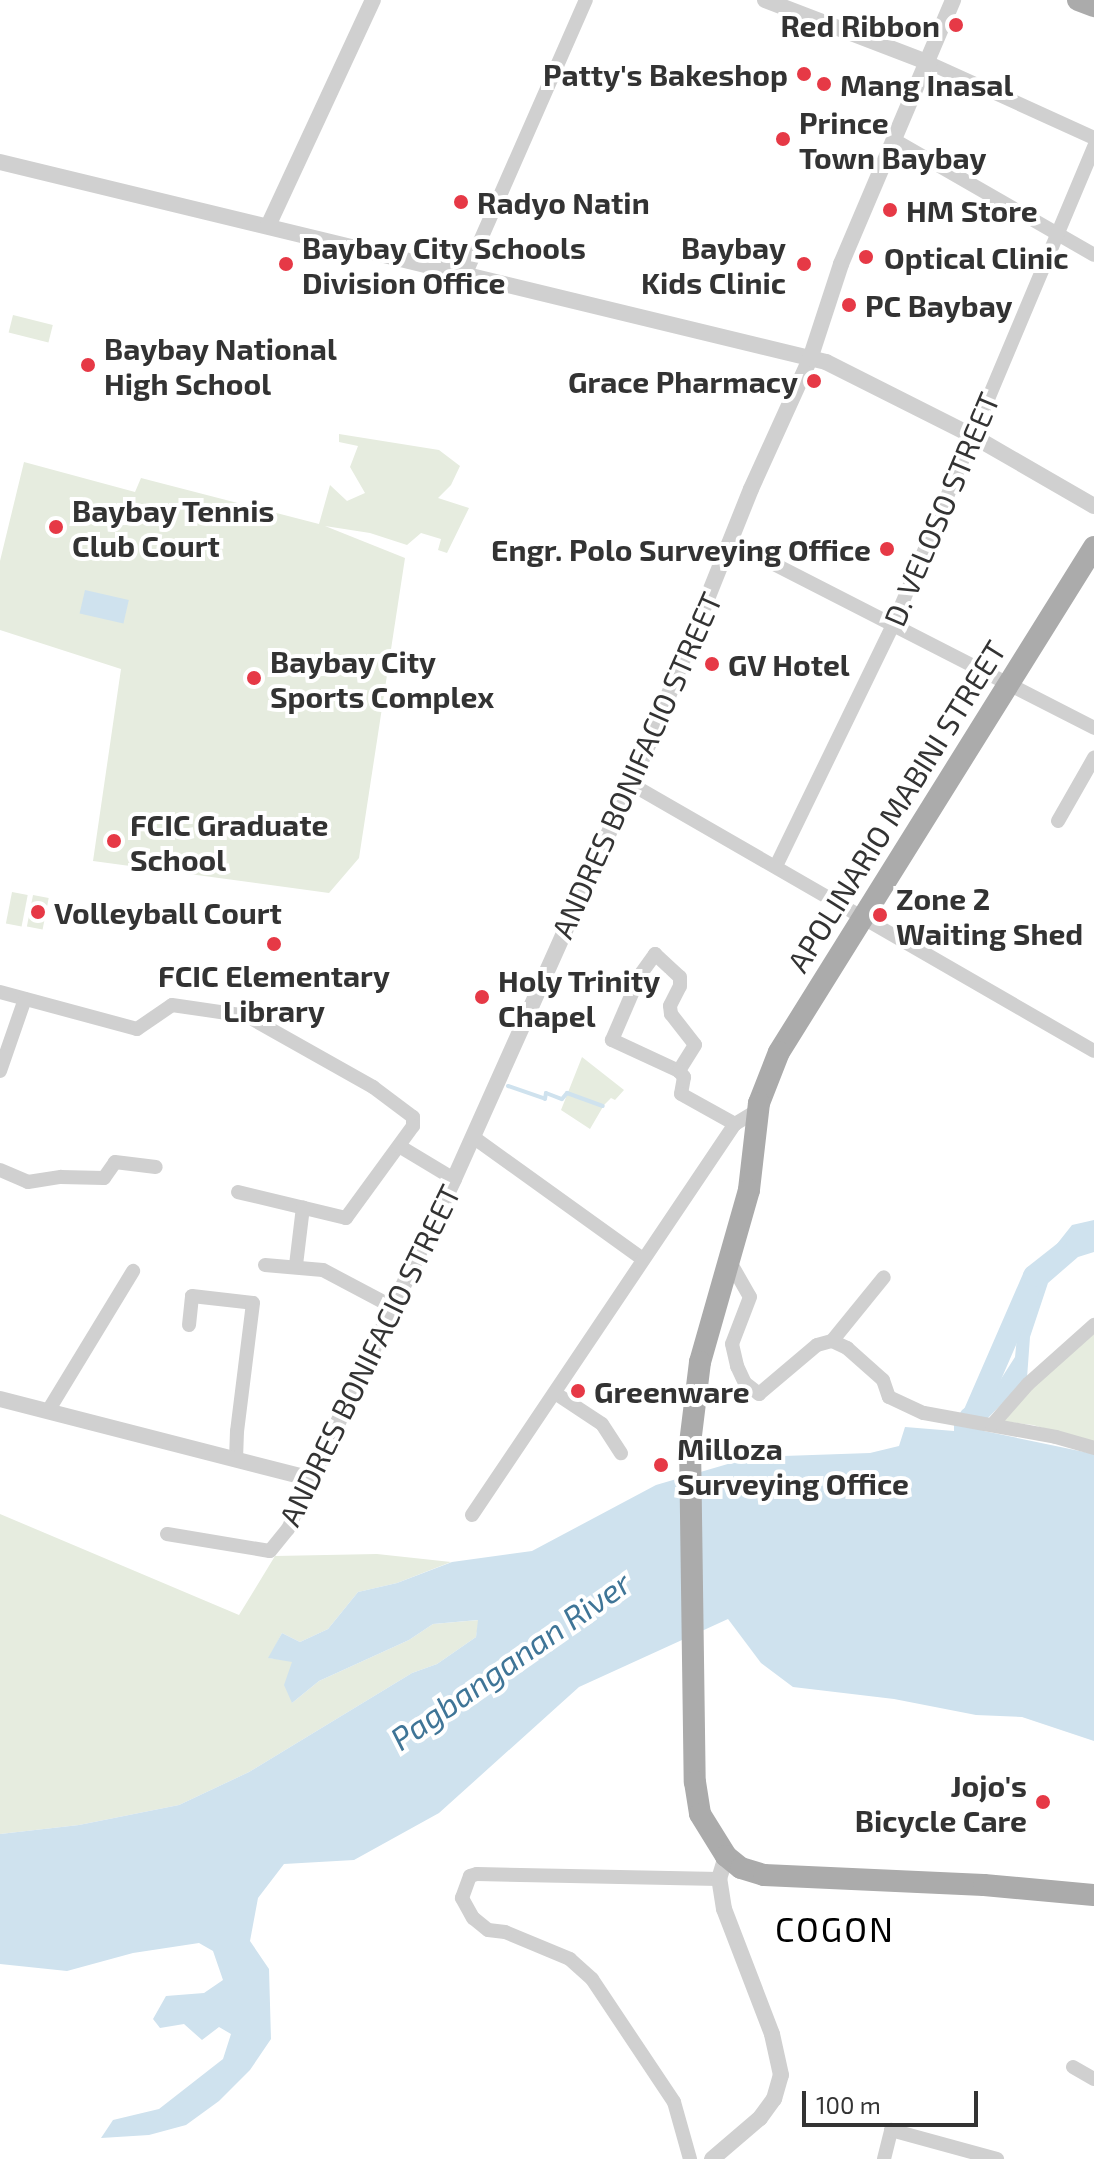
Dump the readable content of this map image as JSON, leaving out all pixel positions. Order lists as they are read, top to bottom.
{
  "streets": {
    "main road": ["APOLINARIO MABINI STREET"],
    "street": ["D. VELOSO STREET", "ANDRES BONIFACIO STREET"]
  },
  "districts": ["COGON"],
  "water": ["Pagbanganan River"],
  "places": [
    "Red Ribbon",
    "Patty's Bakeshop",
    "Mang Inasal",
    "Prince Town Baybay",
    "Radyo Natin",
    "HM Store",
    "Optical Clinic",
    "Baybay City Schools Division Office",
    "Baybay Kids Clinic",
    "PC Baybay",
    "Baybay National High School",
    "Grace Pharmacy",
    "Baybay Tennis Club Court",
    "Engr. Polo Surveying Office",
    "GV Hotel",
    "Baybay City Sports Complex",
    "FCIC Graduate School",
    "Volleyball Court",
    "Zone 2 Waiting Shed",
    "FCIC Elementary Library",
    "Holy Trinity Chapel",
    "Greenware",
    "Milloza Surveying Office",
    "Jojo's Bicycle Care"
  ],
  "scale_bar": "100 m"
}
